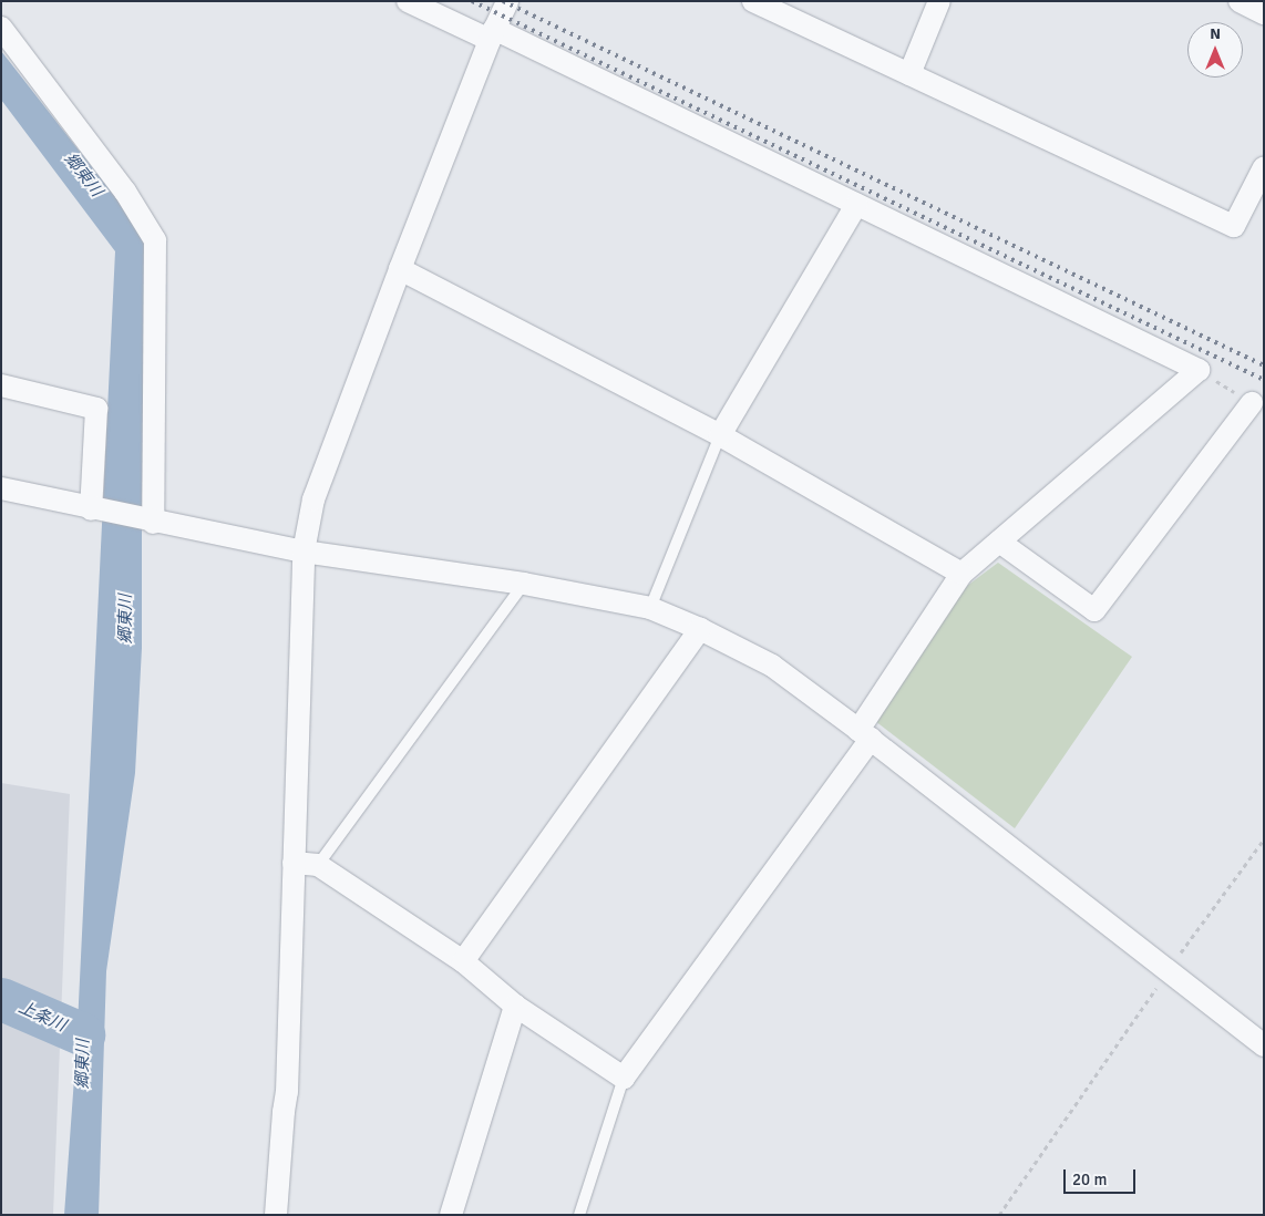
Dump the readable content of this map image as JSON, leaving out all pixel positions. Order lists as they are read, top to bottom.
{
  "water": ["郷東川", "上条川"],
  "scale_bar": "20 m",
  "north": "top"
}
